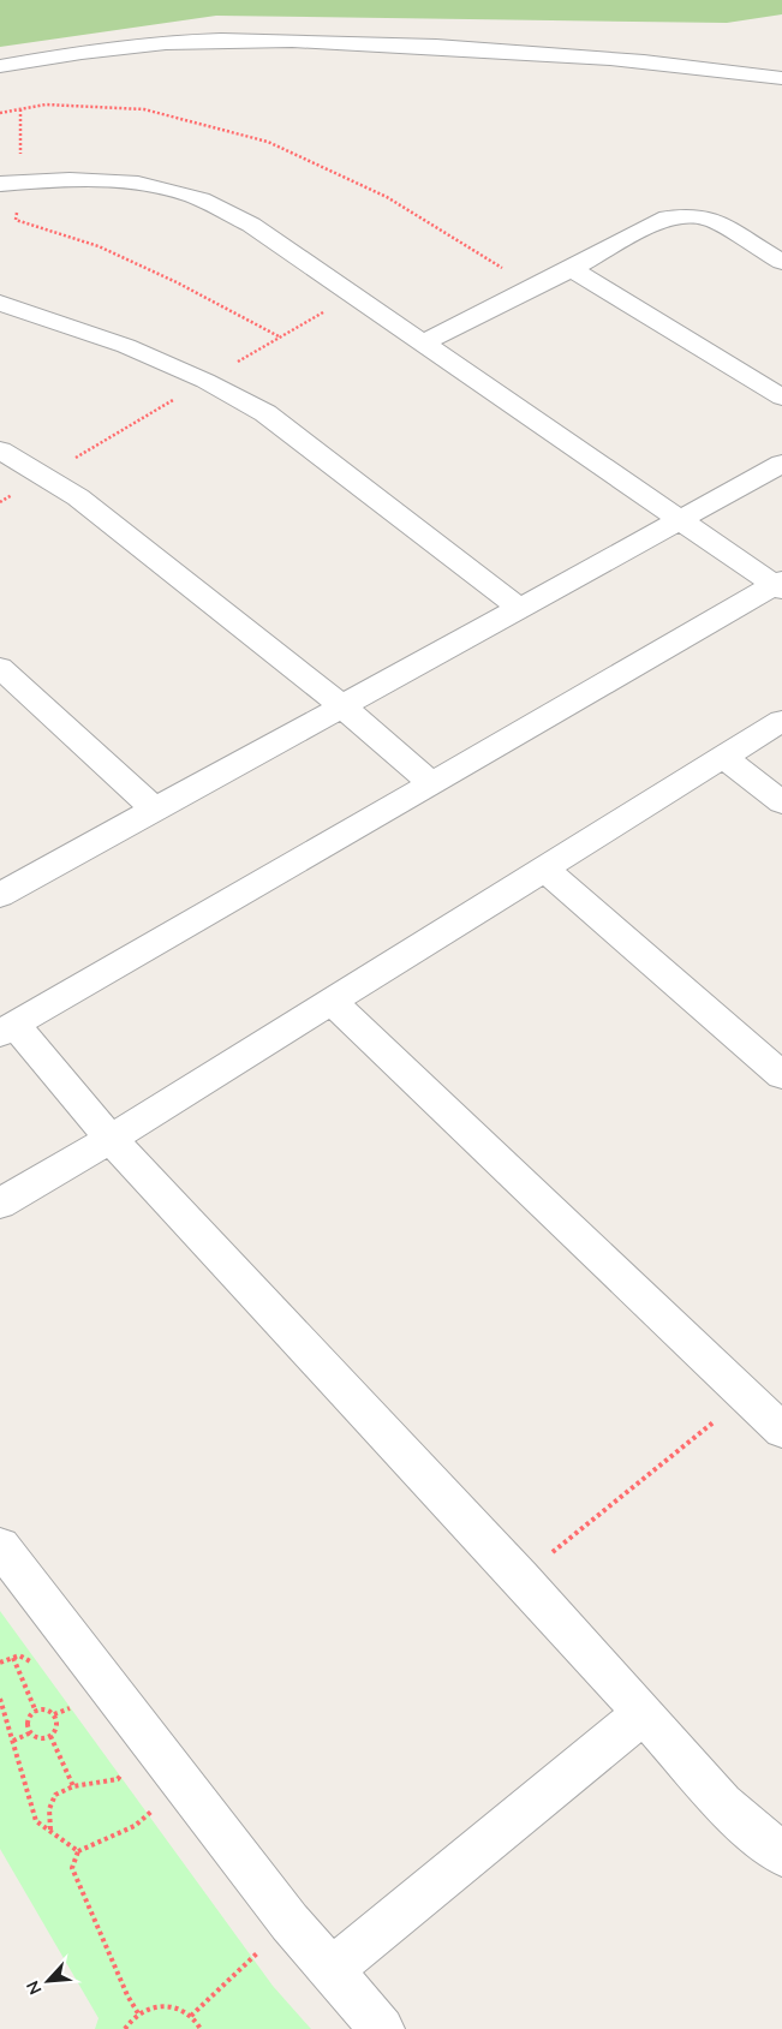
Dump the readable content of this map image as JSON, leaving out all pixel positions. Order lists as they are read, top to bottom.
{
  "north": "bottom left"
}
